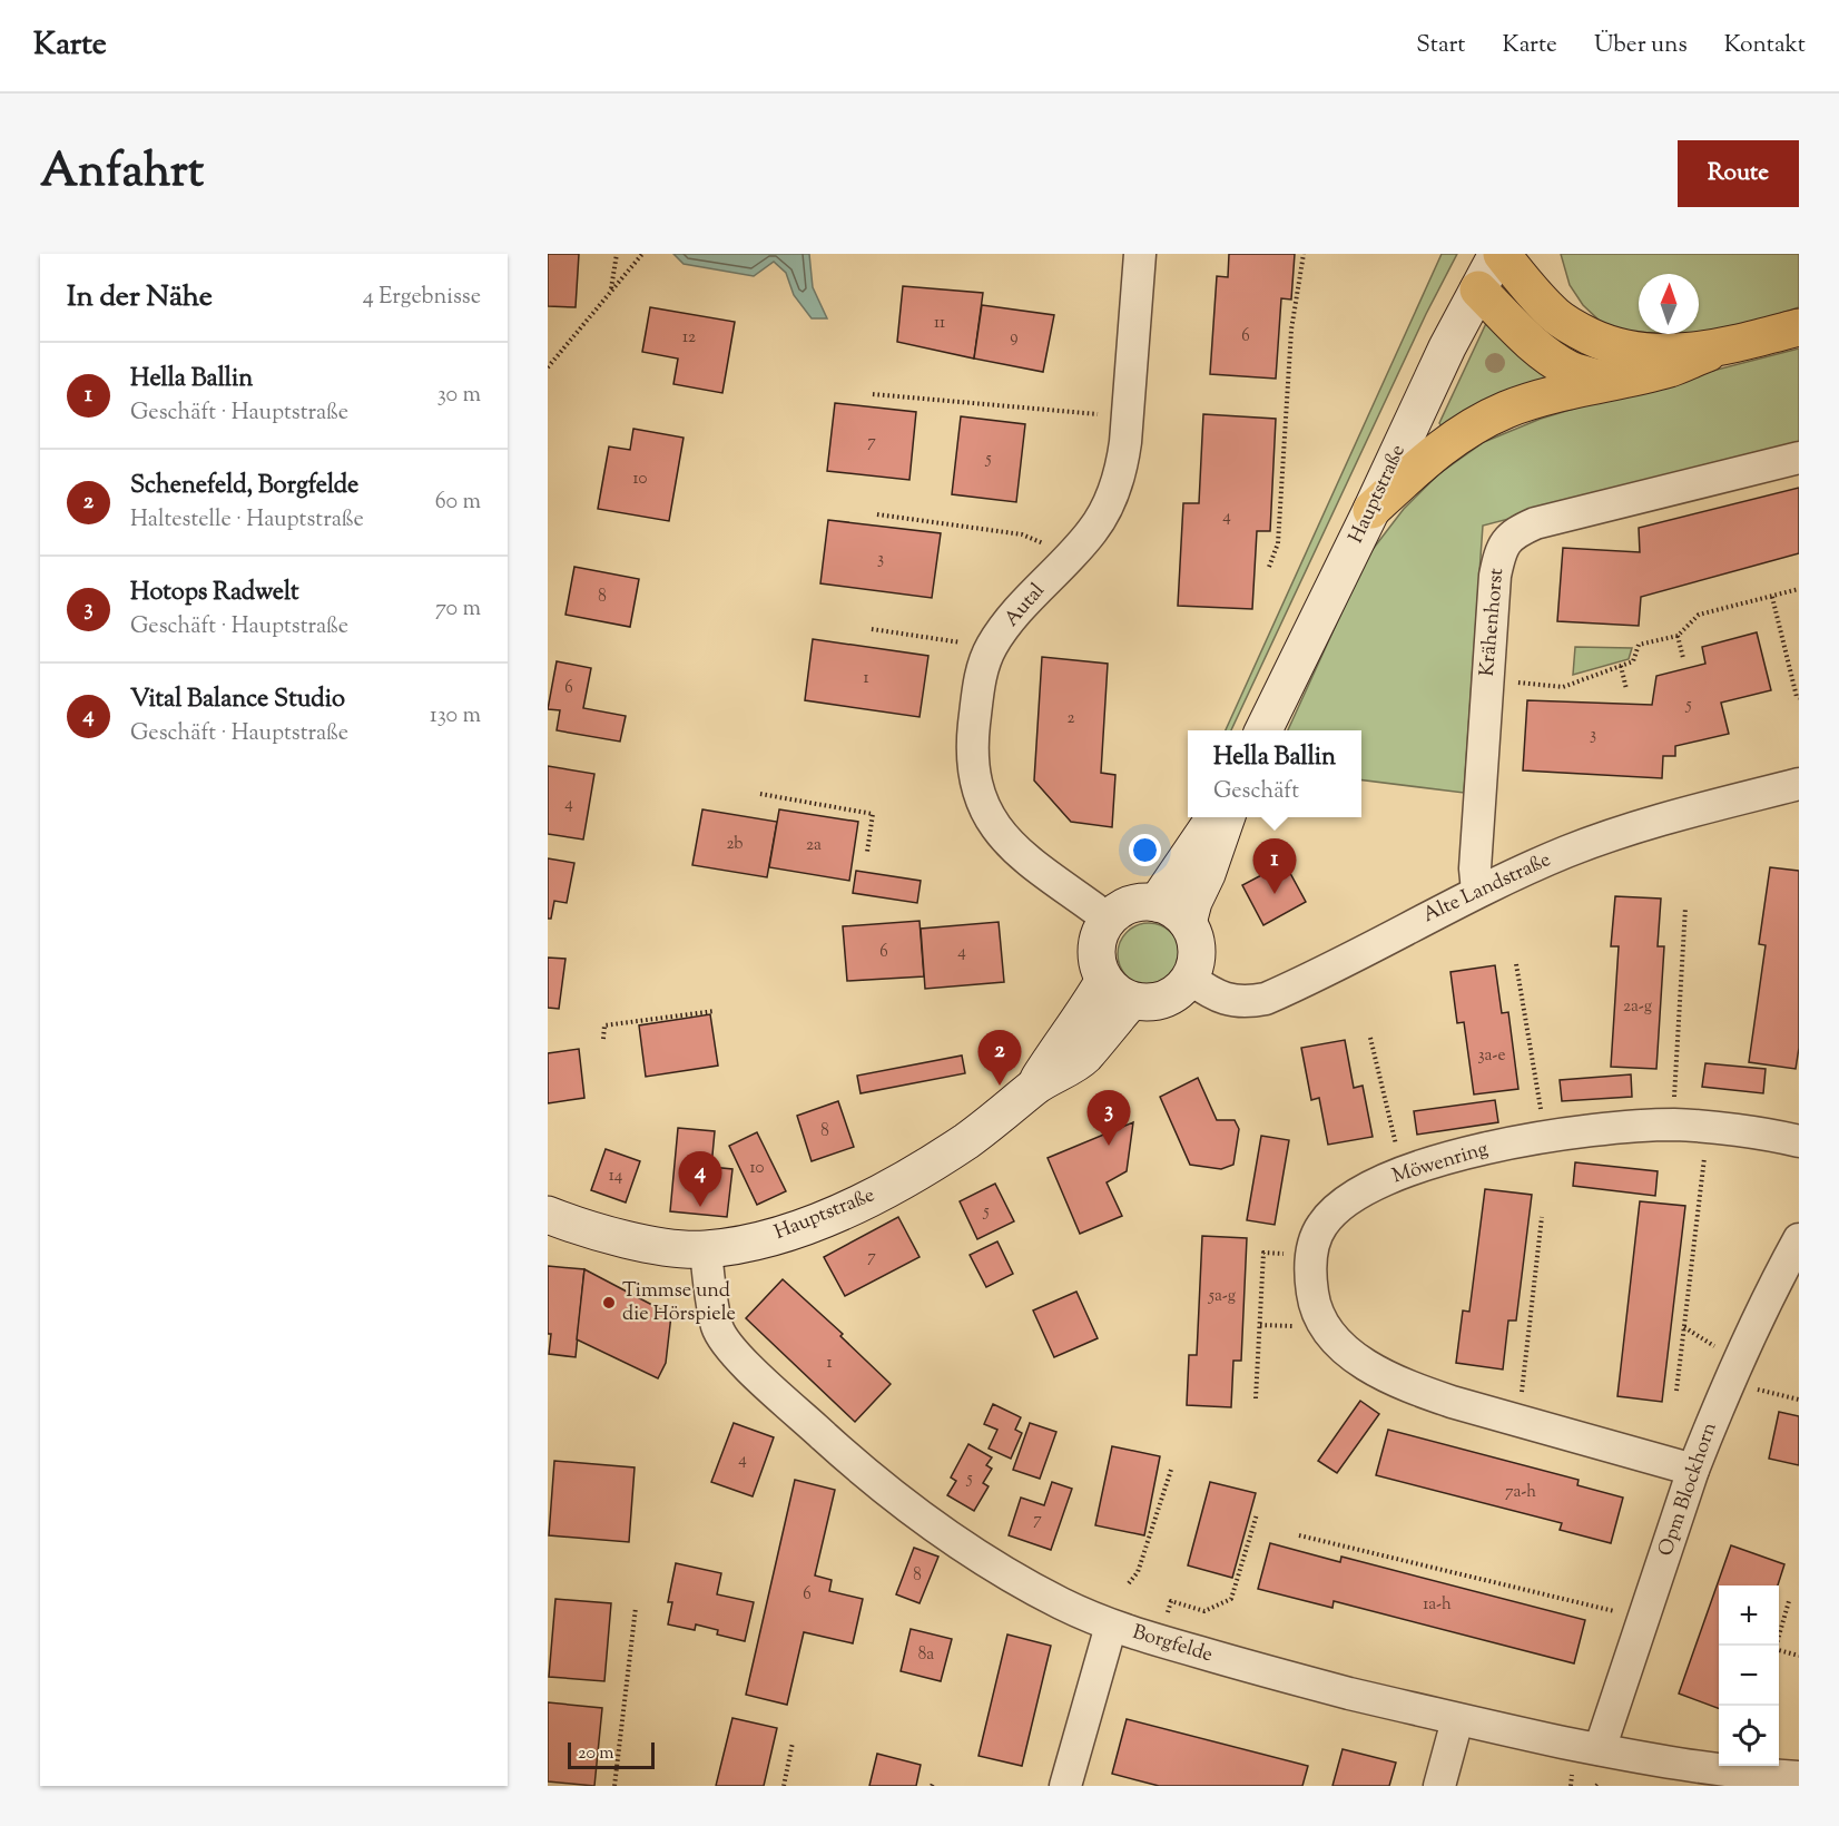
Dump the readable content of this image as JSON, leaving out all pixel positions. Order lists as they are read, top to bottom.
{
  "streets": {
    "main road": ["Hauptstraße"],
    "street": [
      "Autal",
      "Krähenhorst",
      "Alte Landstraße",
      "Möwenring",
      "Opm Blockhorn",
      "Borgfelde"
    ]
  },
  "crossings": [
    ["Hauptstraße", "Autal"],
    ["Hauptstraße", "Alte Landstraße"],
    ["Hauptstraße", "Borgfelde"],
    ["Autal", "Alte Landstraße"],
    ["Krähenhorst", "Alte Landstraße"],
    ["Möwenring", "Opm Blockhorn"],
    ["Opm Blockhorn", "Borgfelde"]
  ],
  "places": ["Timmse und die Hörspiele"],
  "house_numbers": [
    "11",
    "6",
    "12",
    "9",
    "7",
    "5",
    "10",
    "4",
    "3",
    "8",
    "1",
    "6",
    "5",
    "2",
    "3",
    "4",
    "2b",
    "2a",
    "6",
    "4",
    "2a-g",
    "3a-e",
    "8",
    "10",
    "14",
    "5",
    "7",
    "5a-g",
    "1",
    "4",
    "5",
    "7a-h",
    "7",
    "8",
    "6",
    "1a-h",
    "8a"
  ],
  "scale_bar": "20 m",
  "north": "top",
  "page": {
    "header": "Karte",
    "nav": [
      "Start",
      "Karte",
      "Über uns",
      "Kontakt"
    ],
    "title": "Anfahrt",
    "buttons": "Route",
    "heading": ["In der Nähe", "4 Ergebnisse"],
    "list": [
      {
        "mark": "1",
        "name": "Hella Ballin",
        "note": "Geschäft · Hauptstraße",
        "value": "30 m"
      },
      {
        "mark": "2",
        "name": "Schenefeld, Borgfelde",
        "note": "Haltestelle · Hauptstraße",
        "value": "60 m"
      },
      {
        "mark": "3",
        "name": "Hotops Radwelt",
        "note": "Geschäft · Hauptstraße",
        "value": "70 m"
      },
      {
        "mark": "4",
        "name": "Vital Balance Studio",
        "note": "Geschäft · Hauptstraße",
        "value": "130 m"
      }
    ],
    "popup": ["Hella Ballin", "Geschäft"],
    "pins": [
      "1",
      "2",
      "3",
      "4"
    ],
    "map_buttons": ["+", "−"],
    "scale": "20 m"
  }
}
